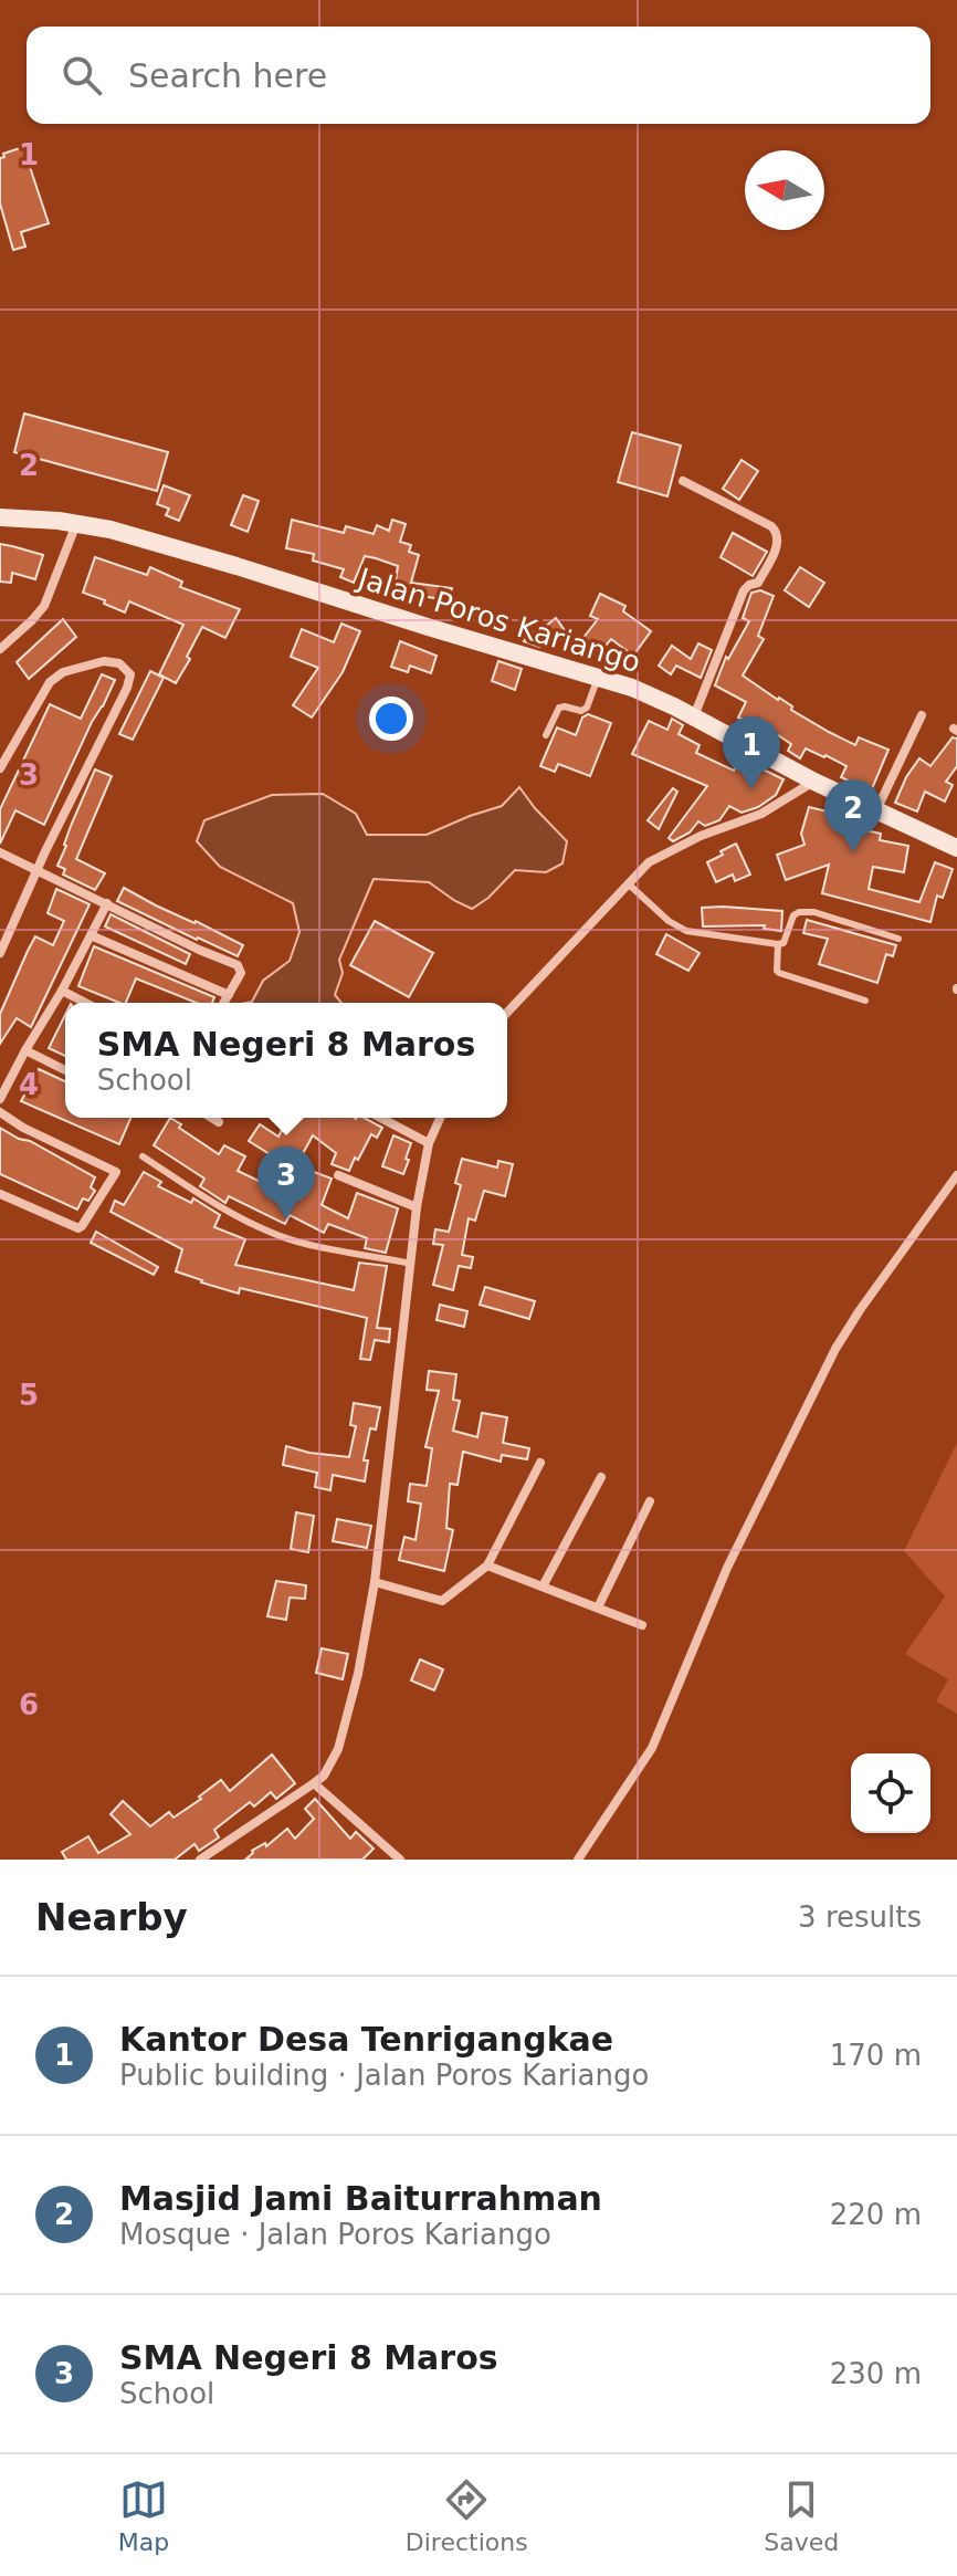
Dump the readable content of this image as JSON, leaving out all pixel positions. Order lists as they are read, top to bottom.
{
  "streets": {
    "main road": ["Jalan Poros Kariango"]
  },
  "north": "left",
  "page": {
    "search": "Search here",
    "pins": ["1", "2", "3"],
    "popup": ["SMA Negeri 8 Maros", "School"],
    "heading": ["Nearby", "3 results"],
    "list": [
      {
        "mark": "1",
        "name": "Kantor Desa Tenrigangkae",
        "note": "Public building · Jalan Poros Kariango",
        "value": "170 m"
      },
      {
        "mark": "2",
        "name": "Masjid Jami Baiturrahman",
        "note": "Mosque · Jalan Poros Kariango",
        "value": "220 m"
      },
      {
        "mark": "3",
        "name": "SMA Negeri 8 Maros",
        "note": "School",
        "value": "230 m"
      }
    ],
    "nav": ["Map", "Directions", "Saved"]
  },
  "grid": {
    "rows": [
      "1",
      "2",
      "3",
      "4",
      "5",
      "6"
    ]
  }
}
